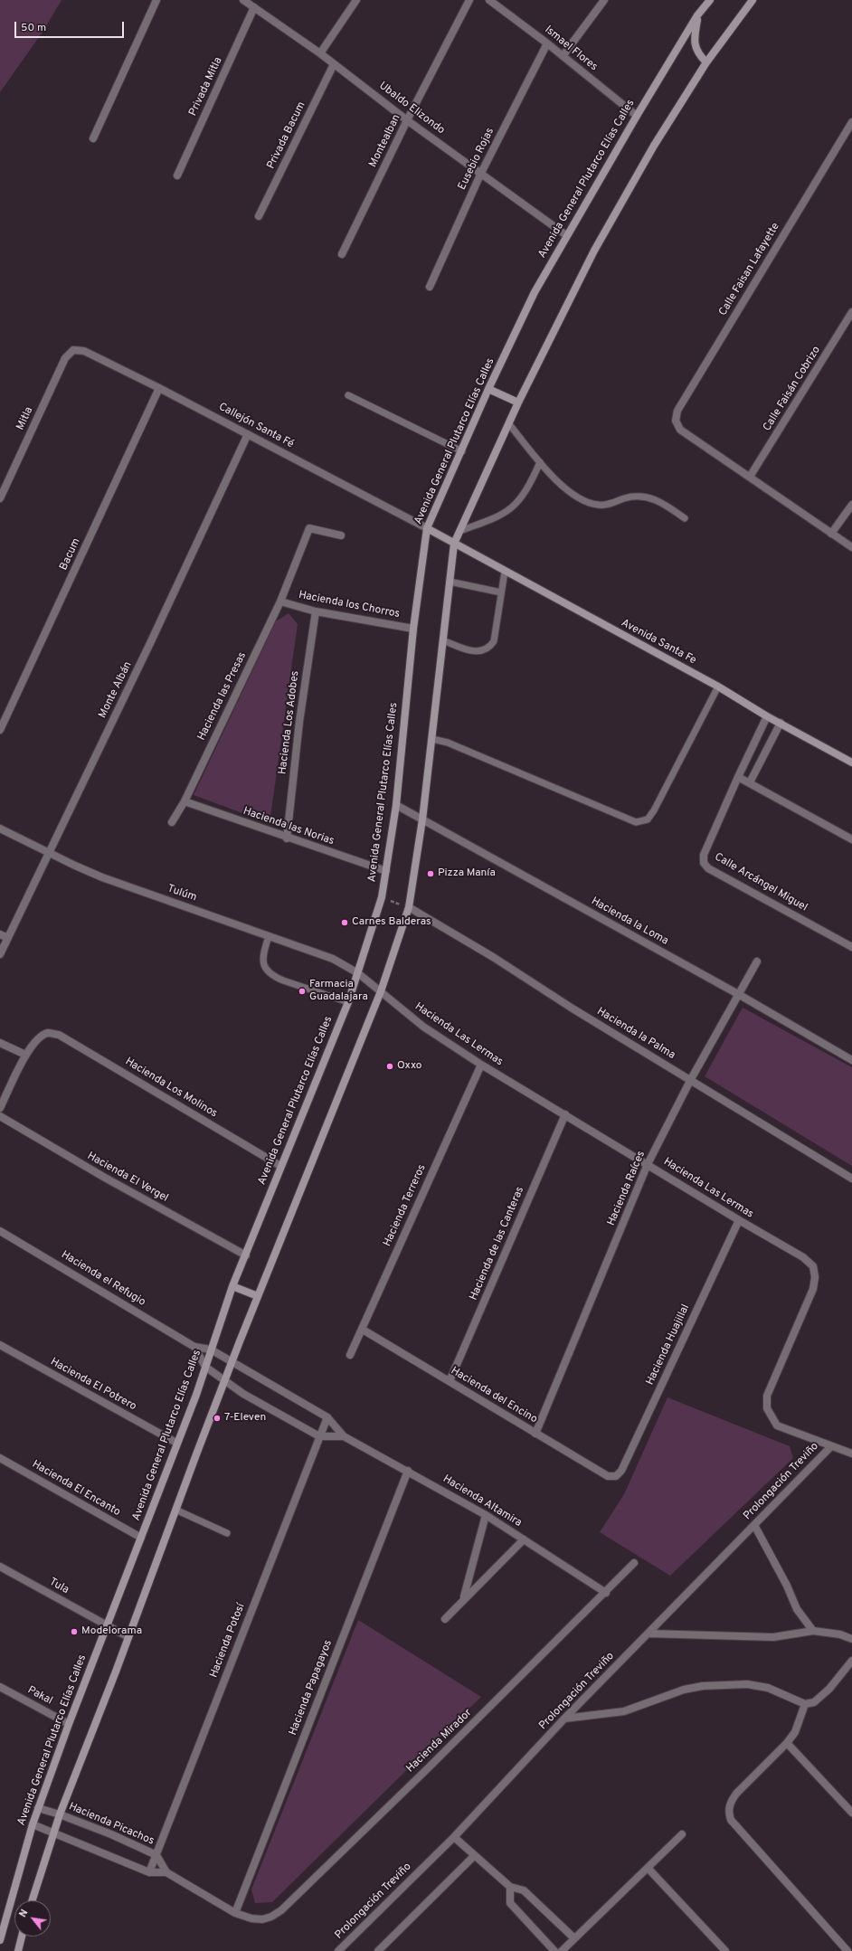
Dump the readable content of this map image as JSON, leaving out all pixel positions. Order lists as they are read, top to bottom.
{
  "streets": {
    "street": [
      "Ismael Flores",
      "Privada Mitla",
      "Ubaldo Elizondo",
      "Privada Bacum",
      "Montealban",
      "Eusebio Rojas",
      "Avenida General Plutarco Elías Calles",
      "Calle Faisan Lafayette",
      "Calle Faisán Cobrizo",
      "Mitla",
      "Callejón Santa Fé",
      "Bacum",
      "Hacienda los Chorros",
      "Avenida Santa Fe",
      "Monte Albán",
      "Hacienda las Presas",
      "Hacienda Los Adobes",
      "Hacienda las Norias",
      "Calle Arcángel Miguel",
      "Tulúm",
      "Hacienda la Loma",
      "Hacienda la Palma",
      "Hacienda Las Lermas",
      "Hacienda Los Molinos",
      "Hacienda El Vergel",
      "Hacienda Raíces",
      "Hacienda Terreros",
      "Hacienda de las Canteras",
      "Hacienda el Refugio",
      "Hacienda Huajillal",
      "Hacienda El Potrero",
      "Hacienda del Encino",
      "Prolongación Treviño",
      "Hacienda El Encanto",
      "Hacienda Altamira",
      "Tula",
      "Hacienda Potosí",
      "Hacienda Papagayos",
      "Pakal",
      "Hacienda Mirador",
      "Hacienda Picachos"
    ]
  },
  "crossings": [
    ["Ismael Flores", "Eusebio Rojas"],
    ["Ismael Flores", "Avenida General Plutarco Elías Calles"],
    ["Privada Mitla", "Ubaldo Elizondo"],
    ["Ubaldo Elizondo", "Privada Bacum"],
    ["Ubaldo Elizondo", "Montealban"],
    ["Ubaldo Elizondo", "Eusebio Rojas"],
    ["Ubaldo Elizondo", "Avenida General Plutarco Elías Calles"],
    ["Avenida General Plutarco Elías Calles", "Callejón Santa Fé"],
    ["Avenida General Plutarco Elías Calles", "Hacienda los Chorros"],
    ["Avenida General Plutarco Elías Calles", "Avenida Santa Fe"],
    ["Avenida General Plutarco Elías Calles", "Hacienda las Norias"],
    ["Avenida General Plutarco Elías Calles", "Tulúm"],
    ["Avenida General Plutarco Elías Calles", "Hacienda la Loma"],
    ["Avenida General Plutarco Elías Calles", "Hacienda Las Lermas"],
    ["Avenida General Plutarco Elías Calles", "Hacienda Los Molinos"],
    ["Avenida General Plutarco Elías Calles", "Hacienda El Vergel"],
    ["Avenida General Plutarco Elías Calles", "Hacienda el Refugio"],
    ["Avenida General Plutarco Elías Calles", "Hacienda El Potrero"],
    ["Avenida General Plutarco Elías Calles", "Hacienda El Encanto"],
    ["Avenida General Plutarco Elías Calles", "Hacienda Altamira"],
    ["Avenida General Plutarco Elías Calles", "Tula"],
    ["Avenida General Plutarco Elías Calles", "Pakal"],
    ["Avenida General Plutarco Elías Calles", "Hacienda Picachos"],
    ["Calle Faisan Lafayette", "Calle Faisán Cobrizo"],
    ["Mitla", "Callejón Santa Fé"],
    ["Callejón Santa Fé", "Bacum"],
    ["Callejón Santa Fé", "Avenida Santa Fe"],
    ["Callejón Santa Fé", "Monte Albán"],
    ["Hacienda los Chorros", "Hacienda las Presas"],
    ["Hacienda los Chorros", "Hacienda Los Adobes"],
    ["Avenida Santa Fe", "Calle Arcángel Miguel"],
    ["Monte Albán", "Tulúm"],
    ["Hacienda las Presas", "Hacienda las Norias"],
    ["Hacienda Los Adobes", "Hacienda las Norias"],
    ["Tulúm", "Hacienda Las Lermas"],
    ["Hacienda la Loma", "Hacienda Raíces"],
    ["Hacienda la Palma", "Hacienda Raíces"],
    ["Hacienda Las Lermas", "Hacienda Raíces"],
    ["Hacienda Las Lermas", "Hacienda Terreros"],
    ["Hacienda Las Lermas", "Hacienda de las Canteras"],
    ["Hacienda Las Lermas", "Hacienda Huajillal"],
    ["Hacienda Las Lermas", "Prolongación Treviño"],
    ["Hacienda Raíces", "Hacienda del Encino"],
    ["Hacienda Terreros", "Hacienda del Encino"],
    ["Hacienda de las Canteras", "Hacienda del Encino"],
    ["Hacienda el Refugio", "Hacienda Altamira"],
    ["Hacienda Huajillal", "Hacienda del Encino"],
    ["Hacienda Altamira", "Hacienda Potosí"],
    ["Hacienda Altamira", "Hacienda Papagayos"],
    ["Hacienda Altamira", "Hacienda Mirador"],
    ["Hacienda Potosí", "Hacienda Picachos"],
    ["Hacienda Papagayos", "Hacienda Picachos"],
    ["Hacienda Mirador", "Hacienda Picachos"]
  ],
  "places": [
    "Pizza Manía",
    "Carnes Balderas",
    "Farmacia Guadalajara",
    "Oxxo",
    "7-Eleven",
    "Modelorama"
  ],
  "scale_bar": "50 m",
  "north": "top left"
}
